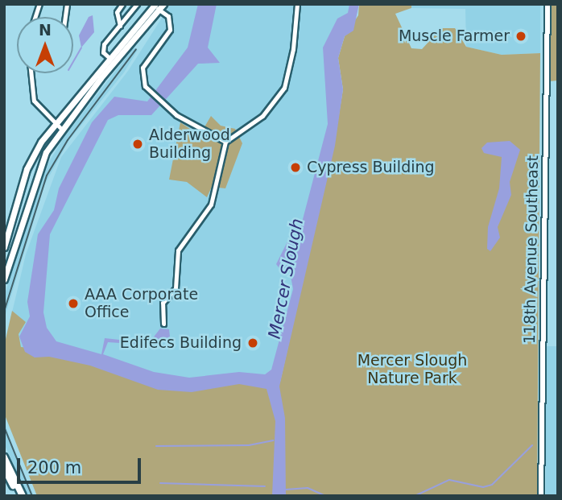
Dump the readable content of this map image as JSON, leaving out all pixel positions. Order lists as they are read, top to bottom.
{
  "streets": {
    "street": ["118th Avenue Southeast"]
  },
  "water": ["Mercer Slough"],
  "parks": ["Mercer Slough Nature Park"],
  "places": [
    "Muscle Farmer",
    "Alderwood Building",
    "Cypress Building",
    "AAA Corporate Office",
    "Edifecs Building"
  ],
  "scale_bar": "200 m",
  "north": "top"
}
